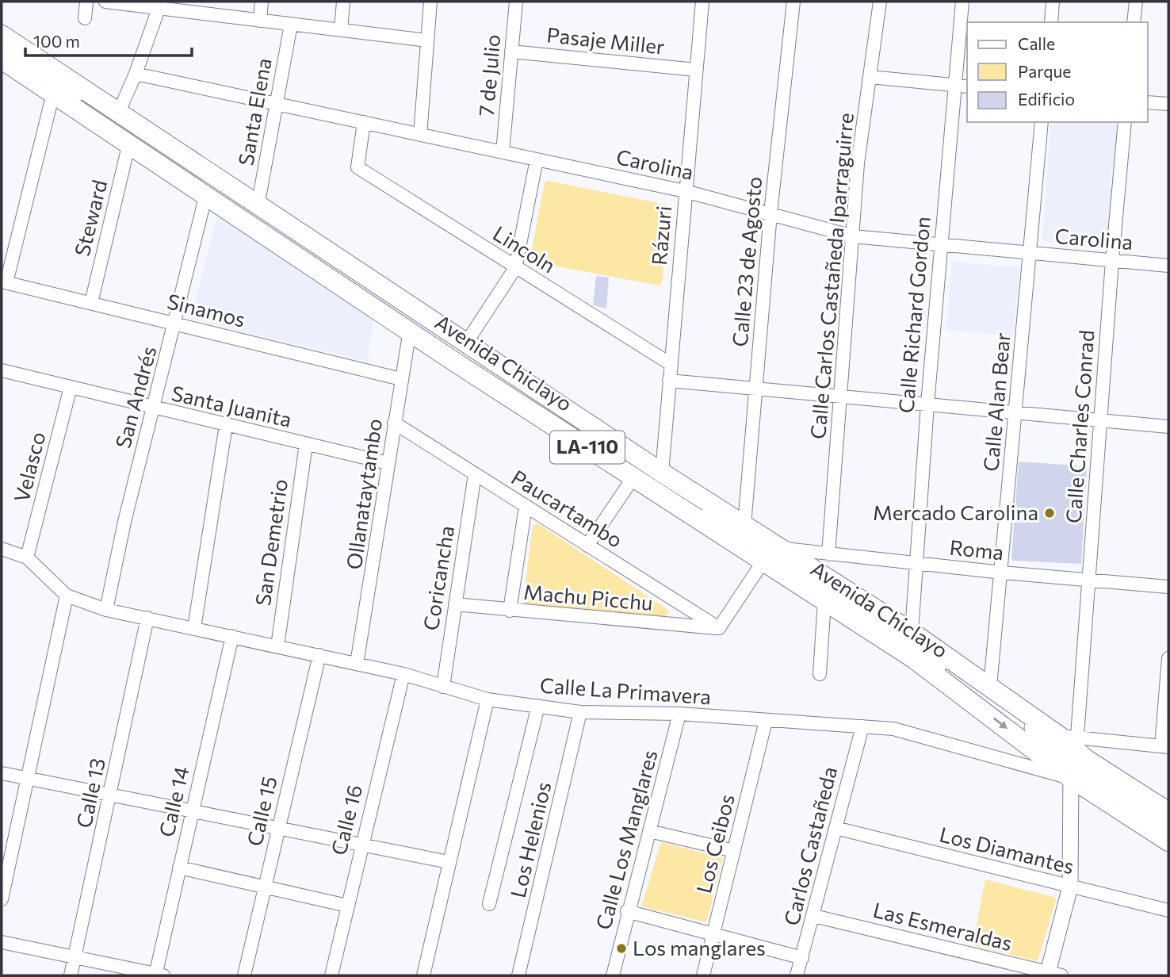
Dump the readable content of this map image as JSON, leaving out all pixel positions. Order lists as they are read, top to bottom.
{
  "streets": {
    "main road": ["Avenida Chiclayo", "LA-110"],
    "street": [
      "Pasaje Miller",
      "7 de Julio",
      "Santa Elena",
      "Carolina",
      "Steward",
      "Rázuri",
      "Lincoln",
      "Calle 23 de Agosto",
      "Calle Carlos Castañeda Iparraguirre",
      "Sinamos",
      "Calle Richard Gordon",
      "San Andrés",
      "Calle Alan Bear",
      "Santa Juanita",
      "Calle Charles Conrad",
      "Velasco",
      "Ollanataytambo",
      "Paucartambo",
      "San Demetrio",
      "Roma",
      "Coricancha",
      "Machu Picchu",
      "Calle La Primavera",
      "Calle 13",
      "Calle 14",
      "Calle 15",
      "Calle 16",
      "Los Helenios",
      "Calle Los Manglares",
      "Los Ceibos",
      "Carlos Castañeda",
      "Los Diamantes",
      "Las Esmeraldas"
    ]
  },
  "crossings": [
    ["Pasaje Miller", "7 de Julio"],
    ["Pasaje Miller", "Rázuri"],
    ["7 de Julio", "Carolina"],
    ["Santa Elena", "Carolina"],
    ["Santa Elena", "Avenida Chiclayo"],
    ["Carolina", "Rázuri"],
    ["Carolina", "Lincoln"],
    ["Carolina", "Calle 23 de Agosto"],
    ["Carolina", "Calle Carlos Castañeda Iparraguirre"],
    ["Carolina", "Calle Richard Gordon"],
    ["Carolina", "Calle Alan Bear"],
    ["Carolina", "Calle Charles Conrad"],
    ["Steward", "Sinamos"],
    ["Steward", "Avenida Chiclayo"],
    ["Rázuri", "Lincoln"],
    ["Rázuri", "Avenida Chiclayo"],
    ["Calle 23 de Agosto", "Avenida Chiclayo"],
    ["Calle Carlos Castañeda Iparraguirre", "Roma"],
    ["Sinamos", "San Andrés"],
    ["Sinamos", "Ollanataytambo"],
    ["Calle Richard Gordon", "Avenida Chiclayo"],
    ["Calle Richard Gordon", "Roma"],
    ["Avenida Chiclayo", "San Andrés"],
    ["Avenida Chiclayo", "Calle Alan Bear"],
    ["Avenida Chiclayo", "Calle Charles Conrad"],
    ["Avenida Chiclayo", "Ollanataytambo"],
    ["Avenida Chiclayo", "Roma"],
    ["Avenida Chiclayo", "Calle La Primavera"],
    ["San Andrés", "Santa Juanita"],
    ["San Andrés", "Calle La Primavera"],
    ["Calle Alan Bear", "Roma"],
    ["Santa Juanita", "Velasco"],
    ["Santa Juanita", "Ollanataytambo"],
    ["Santa Juanita", "San Demetrio"],
    ["Calle Charles Conrad", "Roma"],
    ["Ollanataytambo", "Paucartambo"],
    ["Ollanataytambo", "Calle La Primavera"],
    ["Paucartambo", "Coricancha"],
    ["Paucartambo", "Machu Picchu"],
    ["San Demetrio", "Calle La Primavera"],
    ["Coricancha", "Machu Picchu"],
    ["Coricancha", "Calle La Primavera"],
    ["Calle La Primavera", "Calle 13"],
    ["Calle La Primavera", "Calle 14"],
    ["Calle La Primavera", "Calle 15"],
    ["Calle La Primavera", "Calle 16"],
    ["Calle La Primavera", "Los Helenios"],
    ["Calle La Primavera", "Calle Los Manglares"],
    ["Calle La Primavera", "Los Ceibos"],
    ["Calle La Primavera", "Carlos Castañeda"],
    ["Carlos Castañeda", "Los Diamantes"],
    ["Carlos Castañeda", "Las Esmeraldas"]
  ],
  "places": ["Mercado Carolina", "Los manglares"],
  "legend": ["Calle", "Parque", "Edificio"],
  "scale_bar": "100 m"
}
